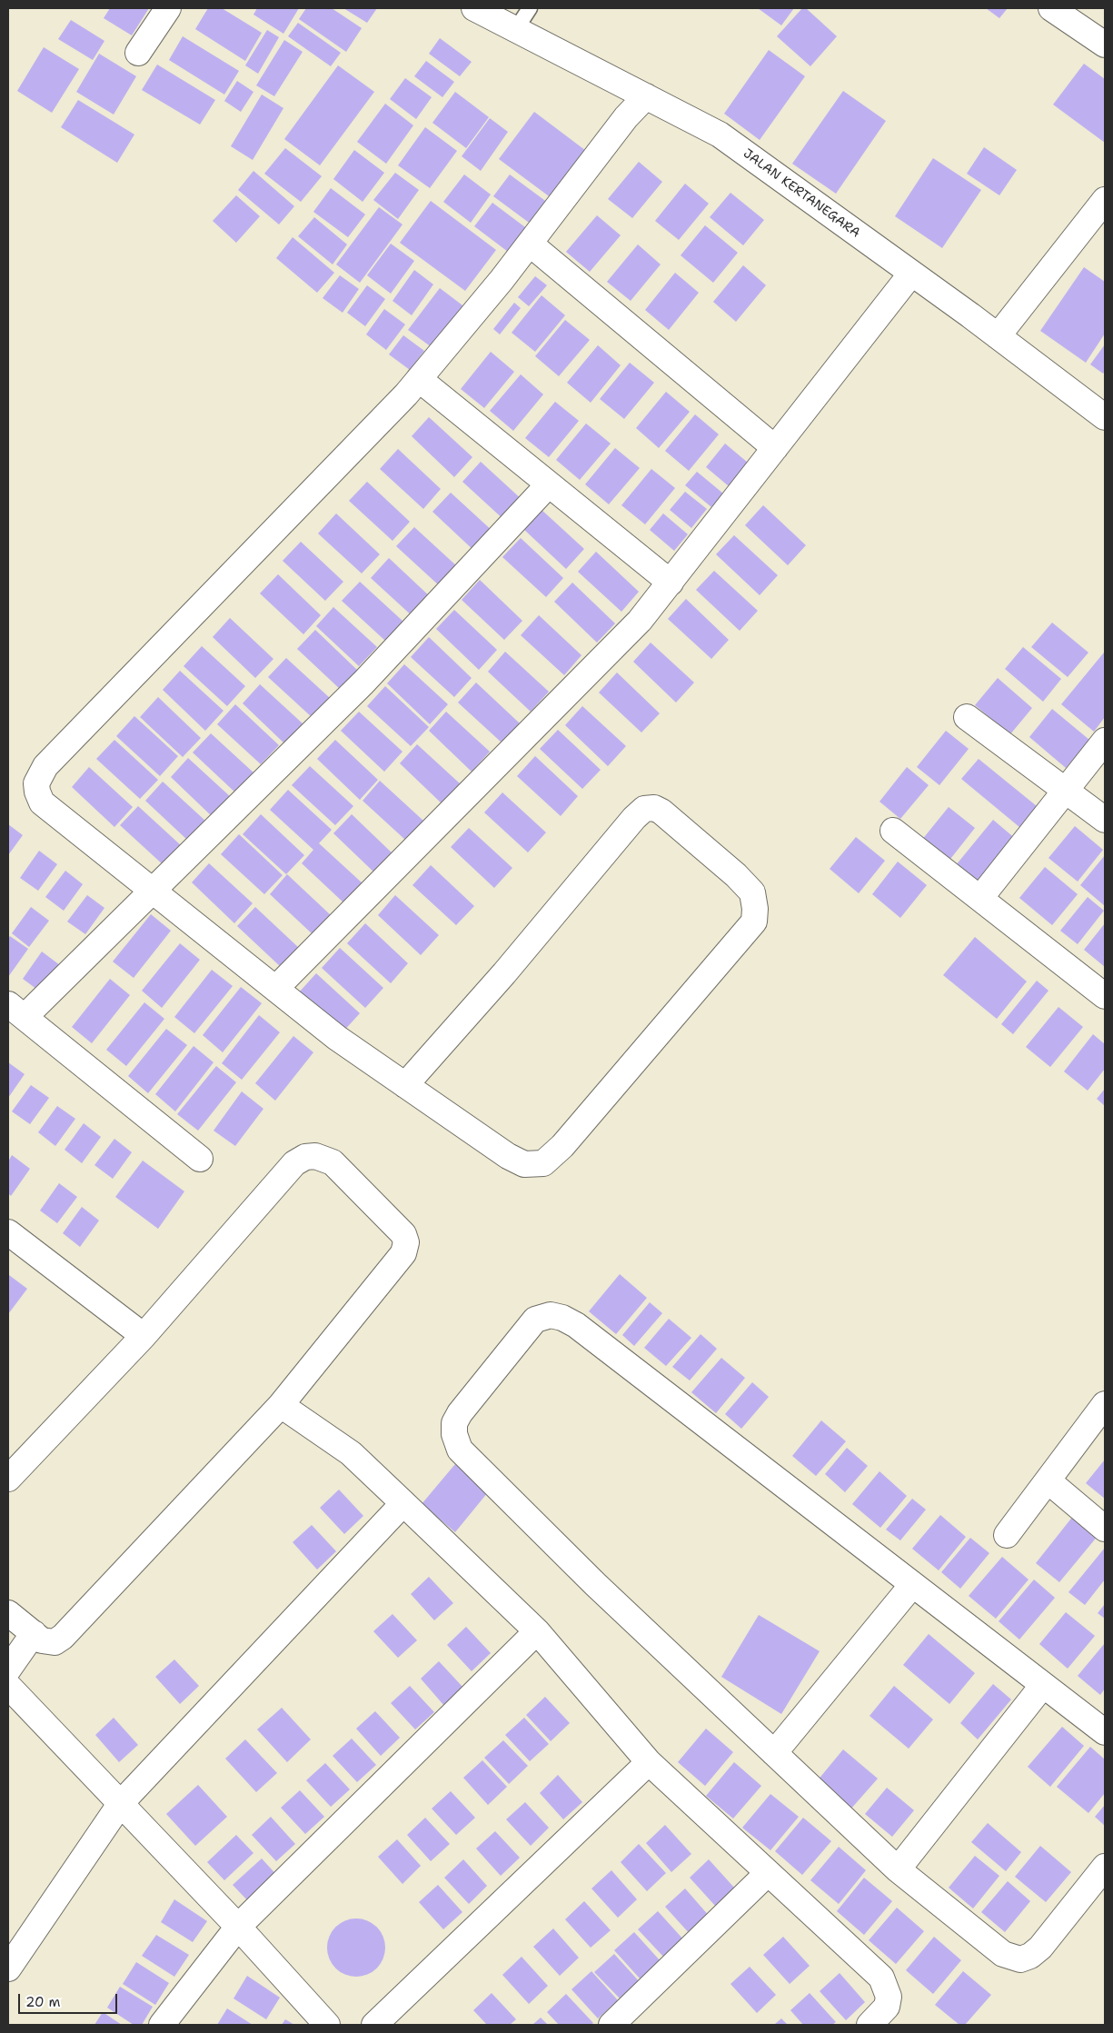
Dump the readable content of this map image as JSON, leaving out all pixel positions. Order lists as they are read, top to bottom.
{
  "streets": {
    "street": ["JALAN KERTANEGARA"]
  },
  "scale_bar": "20 m"
}
